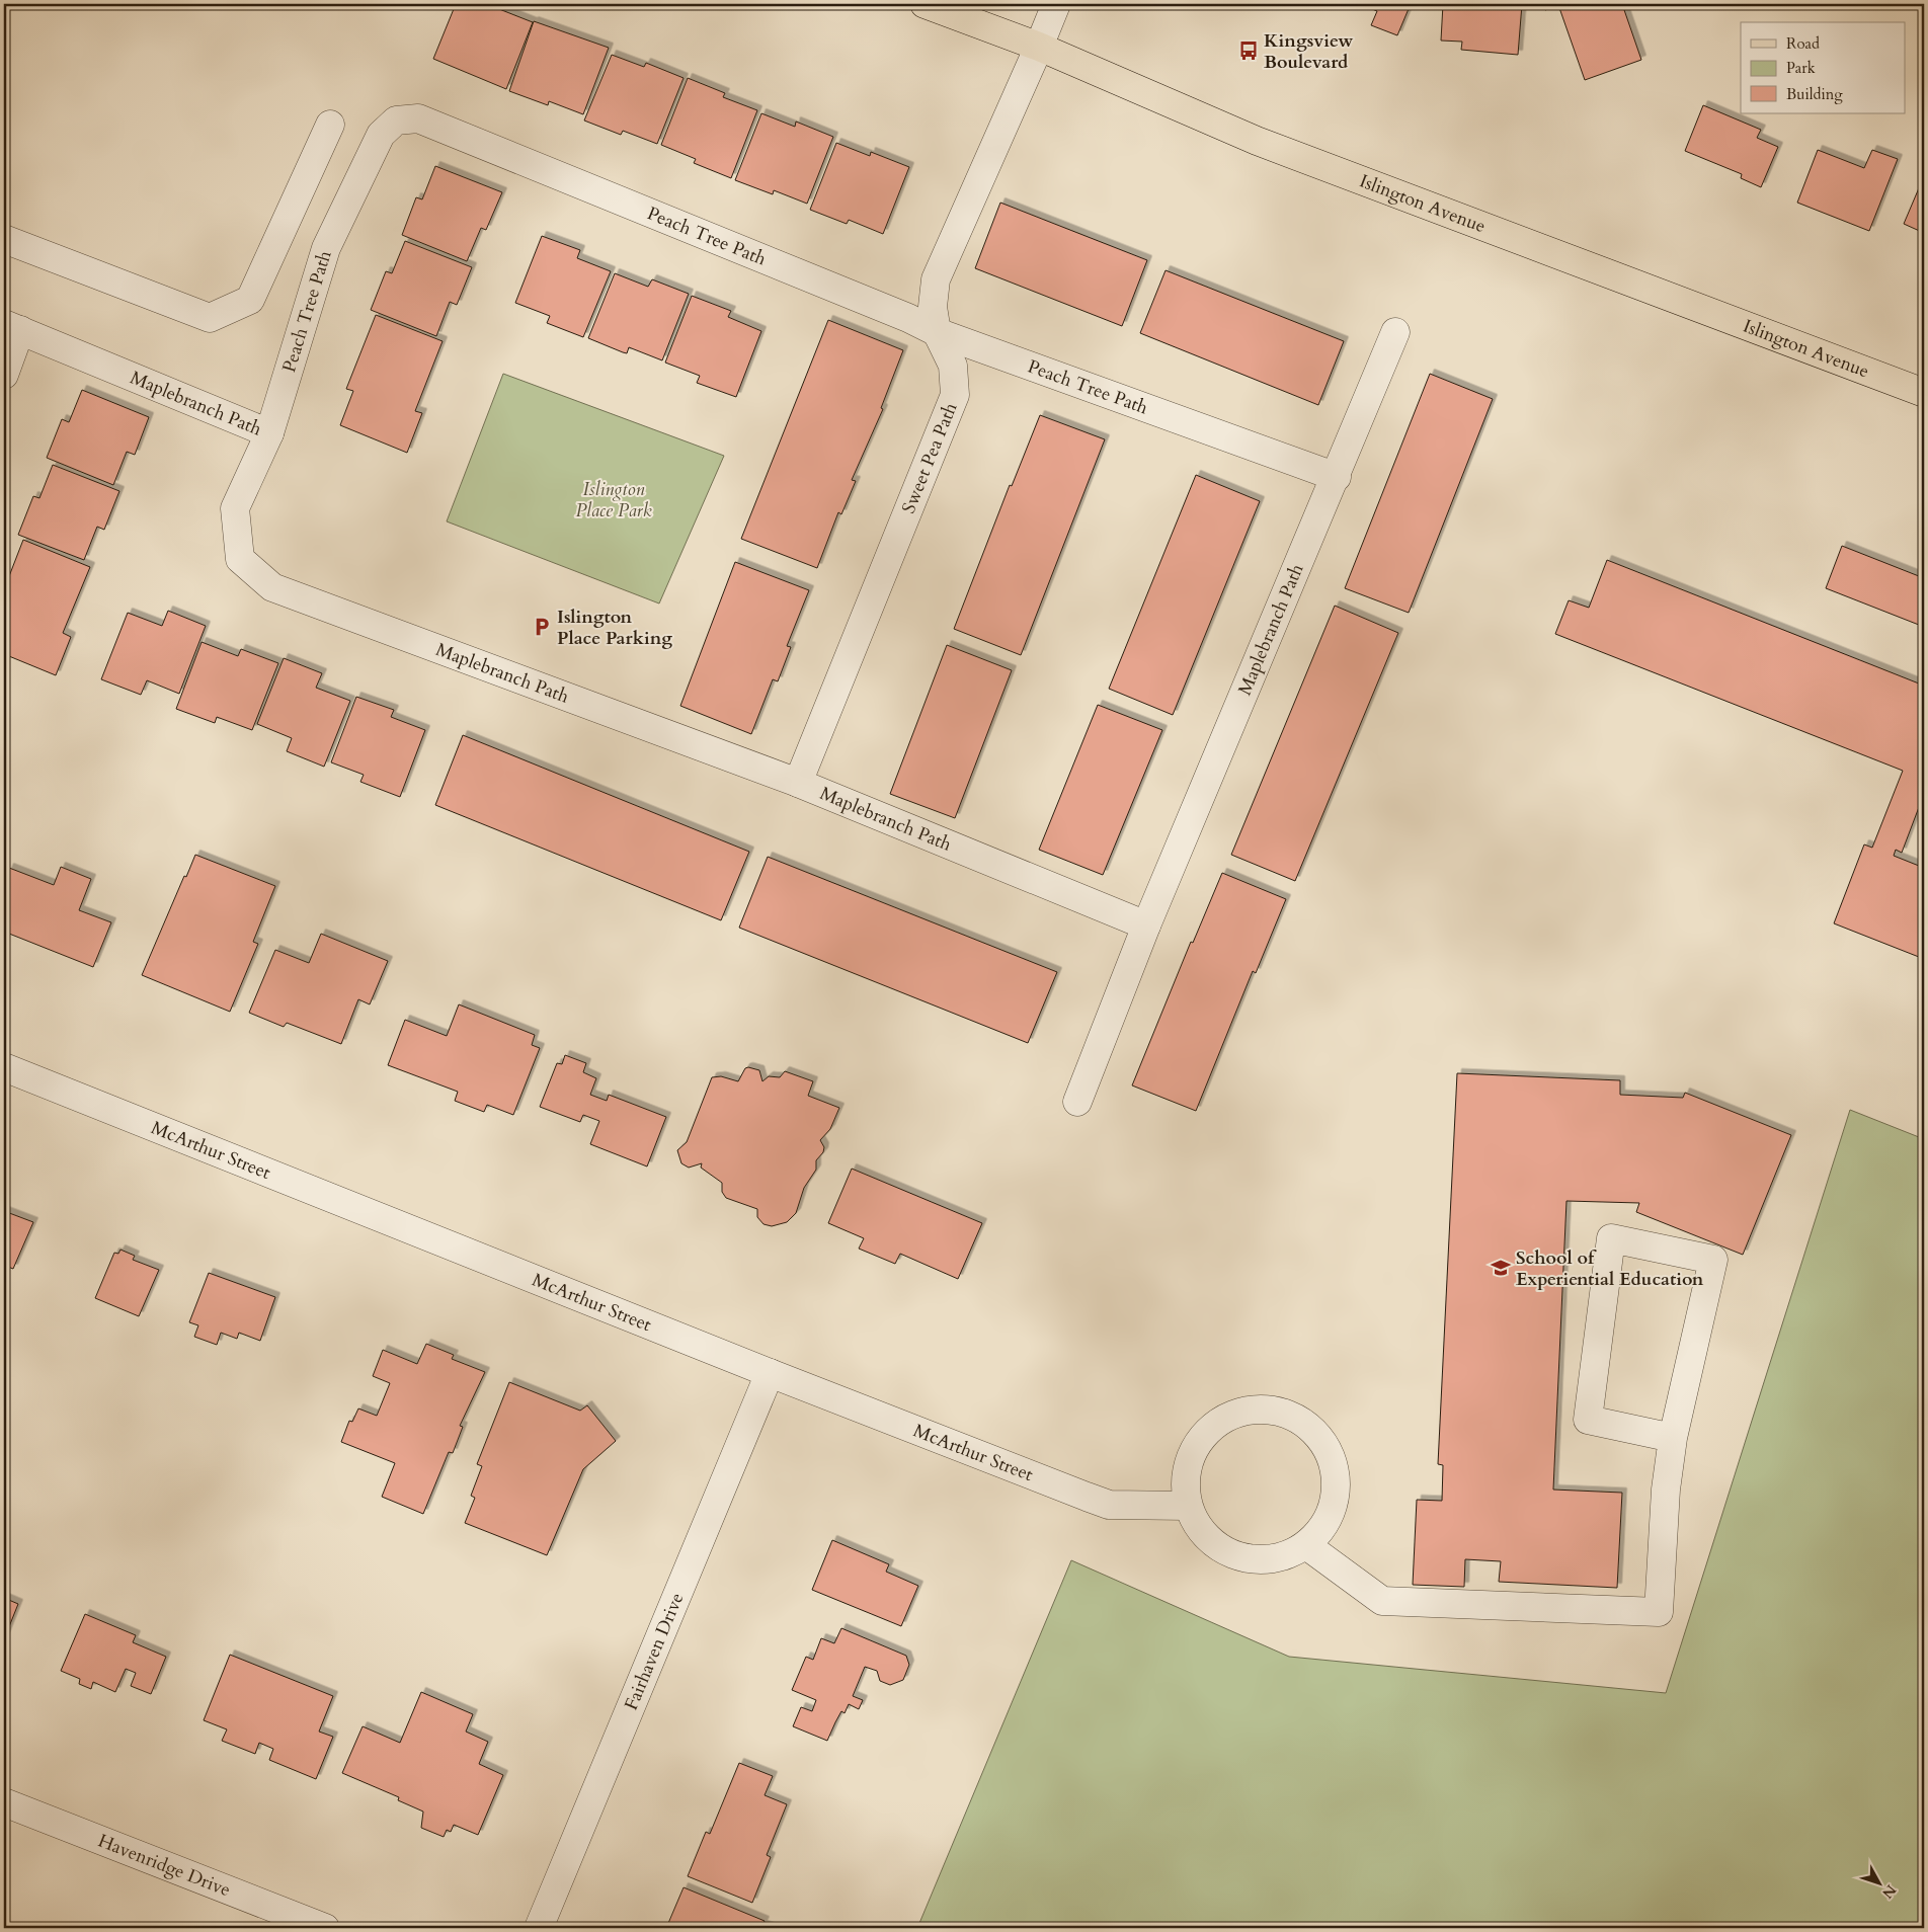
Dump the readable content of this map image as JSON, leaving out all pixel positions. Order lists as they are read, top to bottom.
{
  "streets": {
    "main road": ["Islington Avenue"],
    "street": [
      "Peach Tree Path",
      "Maplebranch Path",
      "Sweet Pea Path",
      "McArthur Street",
      "Fairhaven Drive",
      "Havenridge Drive"
    ]
  },
  "crossings": [
    ["Islington Avenue", "Sweet Pea Path"],
    ["Peach Tree Path", "Maplebranch Path"],
    ["Peach Tree Path", "Sweet Pea Path"],
    ["Maplebranch Path", "Sweet Pea Path"],
    ["McArthur Street", "Fairhaven Drive"]
  ],
  "parks": ["Islington Place Park"],
  "places": {
    "bus stop": ["Kingsview Boulevard"],
    "parking": ["Islington Place Parking"],
    "school or university": ["School of Experiential Education"]
  },
  "legend": ["Road", "Park", "Building"],
  "north": "bottom right"
}
